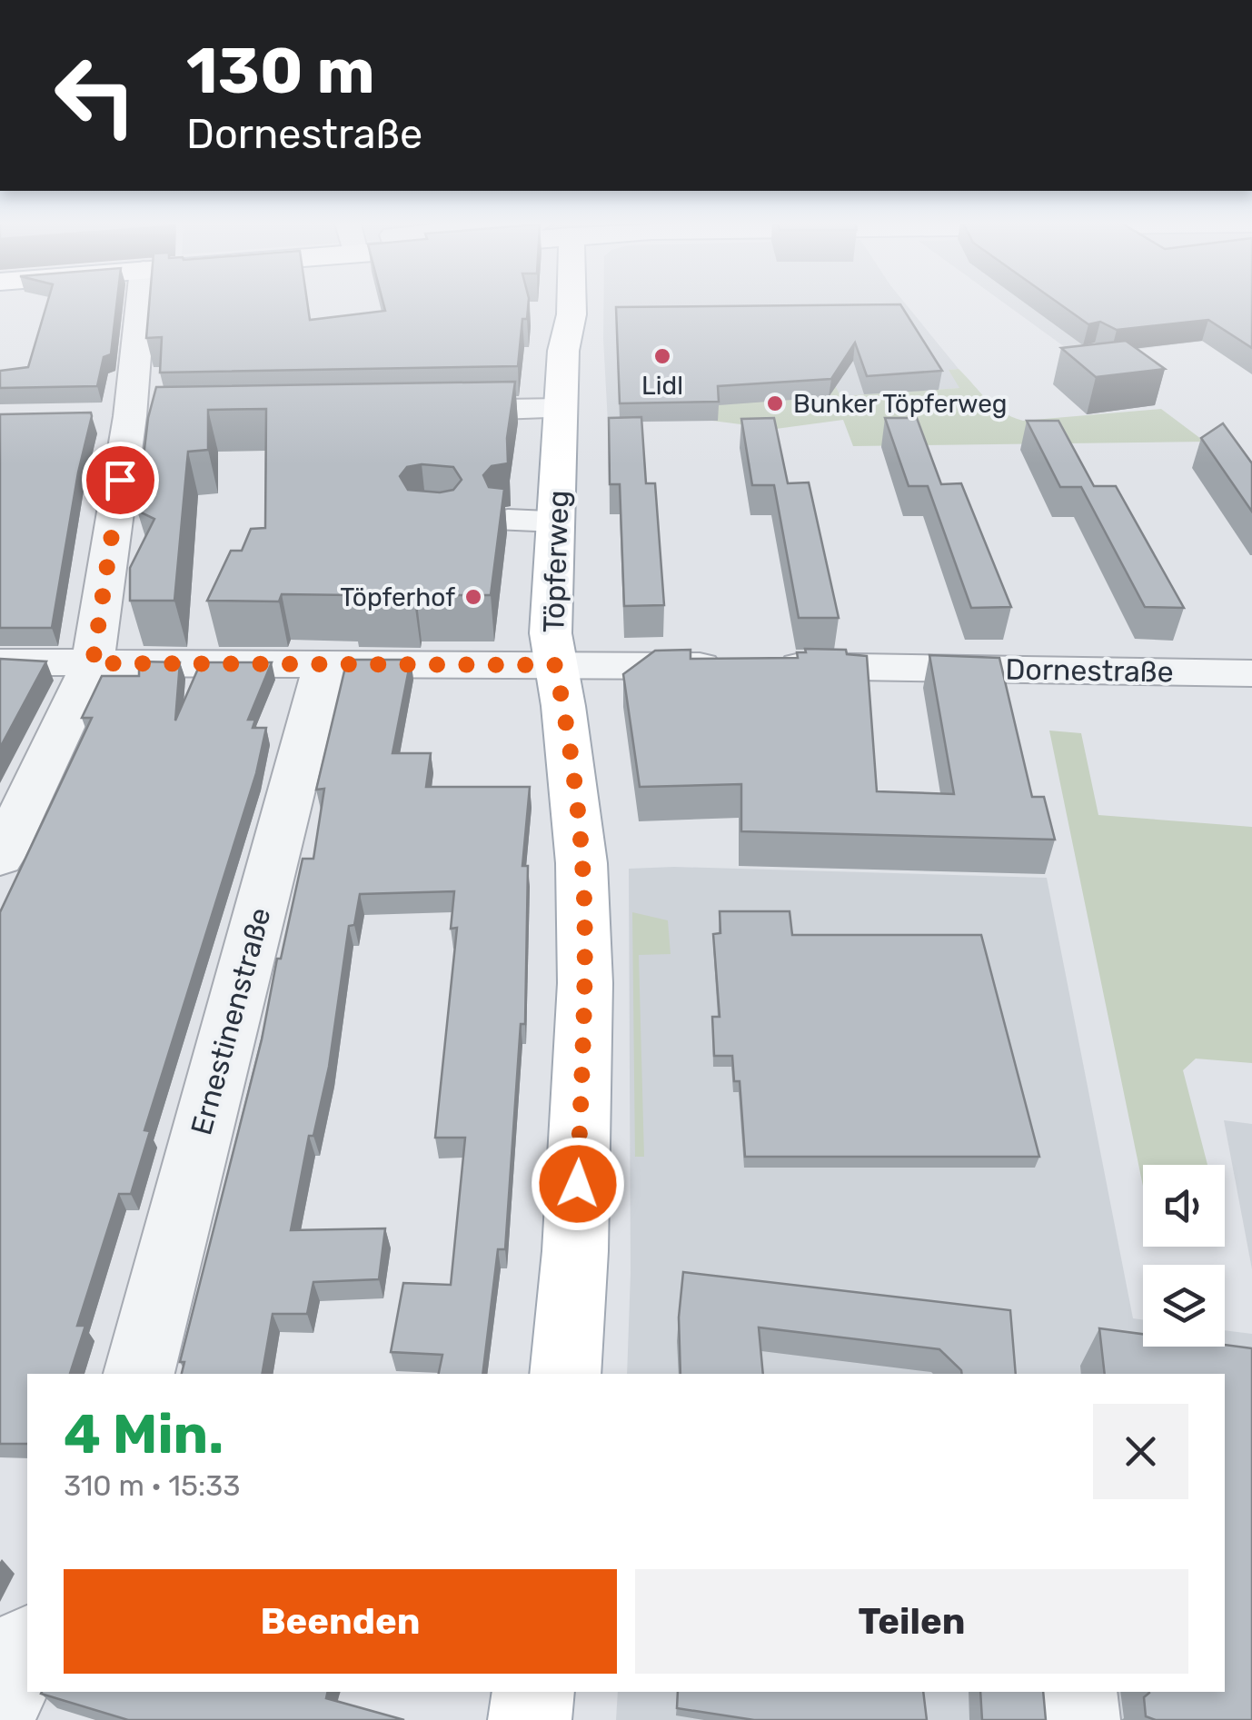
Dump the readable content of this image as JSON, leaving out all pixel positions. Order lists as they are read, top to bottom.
{
  "streets": {
    "main road": ["Töpferweg"],
    "street": ["Dornestraße", "Ernestinenstraße"]
  },
  "crossings": [
    ["Töpferweg", "Dornestraße"],
    ["Dornestraße", "Ernestinenstraße"]
  ],
  "places": ["Lidl", "Bunker Töpferweg", "Töpferhof"],
  "page": {
    "turn": ["130 m", "Dornestraße"],
    "heading": ["4 Min.", "310 m · 15:33"],
    "buttons": ["Beenden", "Teilen"]
  }
}
